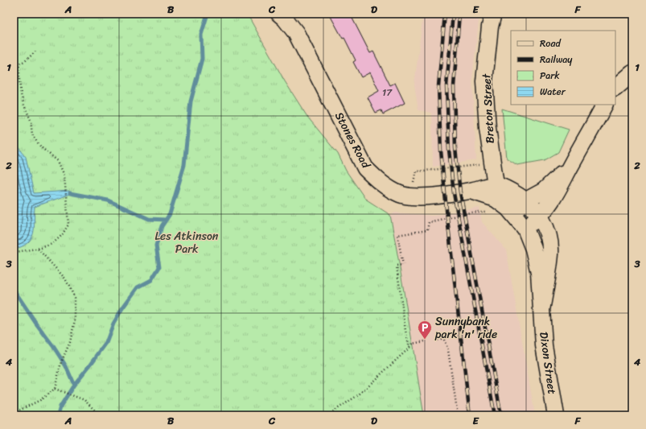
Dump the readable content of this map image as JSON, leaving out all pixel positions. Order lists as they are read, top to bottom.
{
  "streets": {
    "street": ["Breton Street", "Stones Road", "Dixon Street"]
  },
  "crossings": [
    ["Breton Street", "Stones Road"],
    ["Stones Road", "Dixon Street"]
  ],
  "parks": ["Les Atkinson Park"],
  "places": {
    "parking": ["Sunnybank park 'n' ride"]
  },
  "house_numbers": ["17"],
  "legend": [
    "Road",
    "Railway",
    "Park",
    "Water"
  ],
  "grid": {
    "columns": [
      "A",
      "B",
      "C",
      "D",
      "E",
      "F"
    ],
    "rows": [
      "1",
      "2",
      "3",
      "4"
    ]
  }
}
